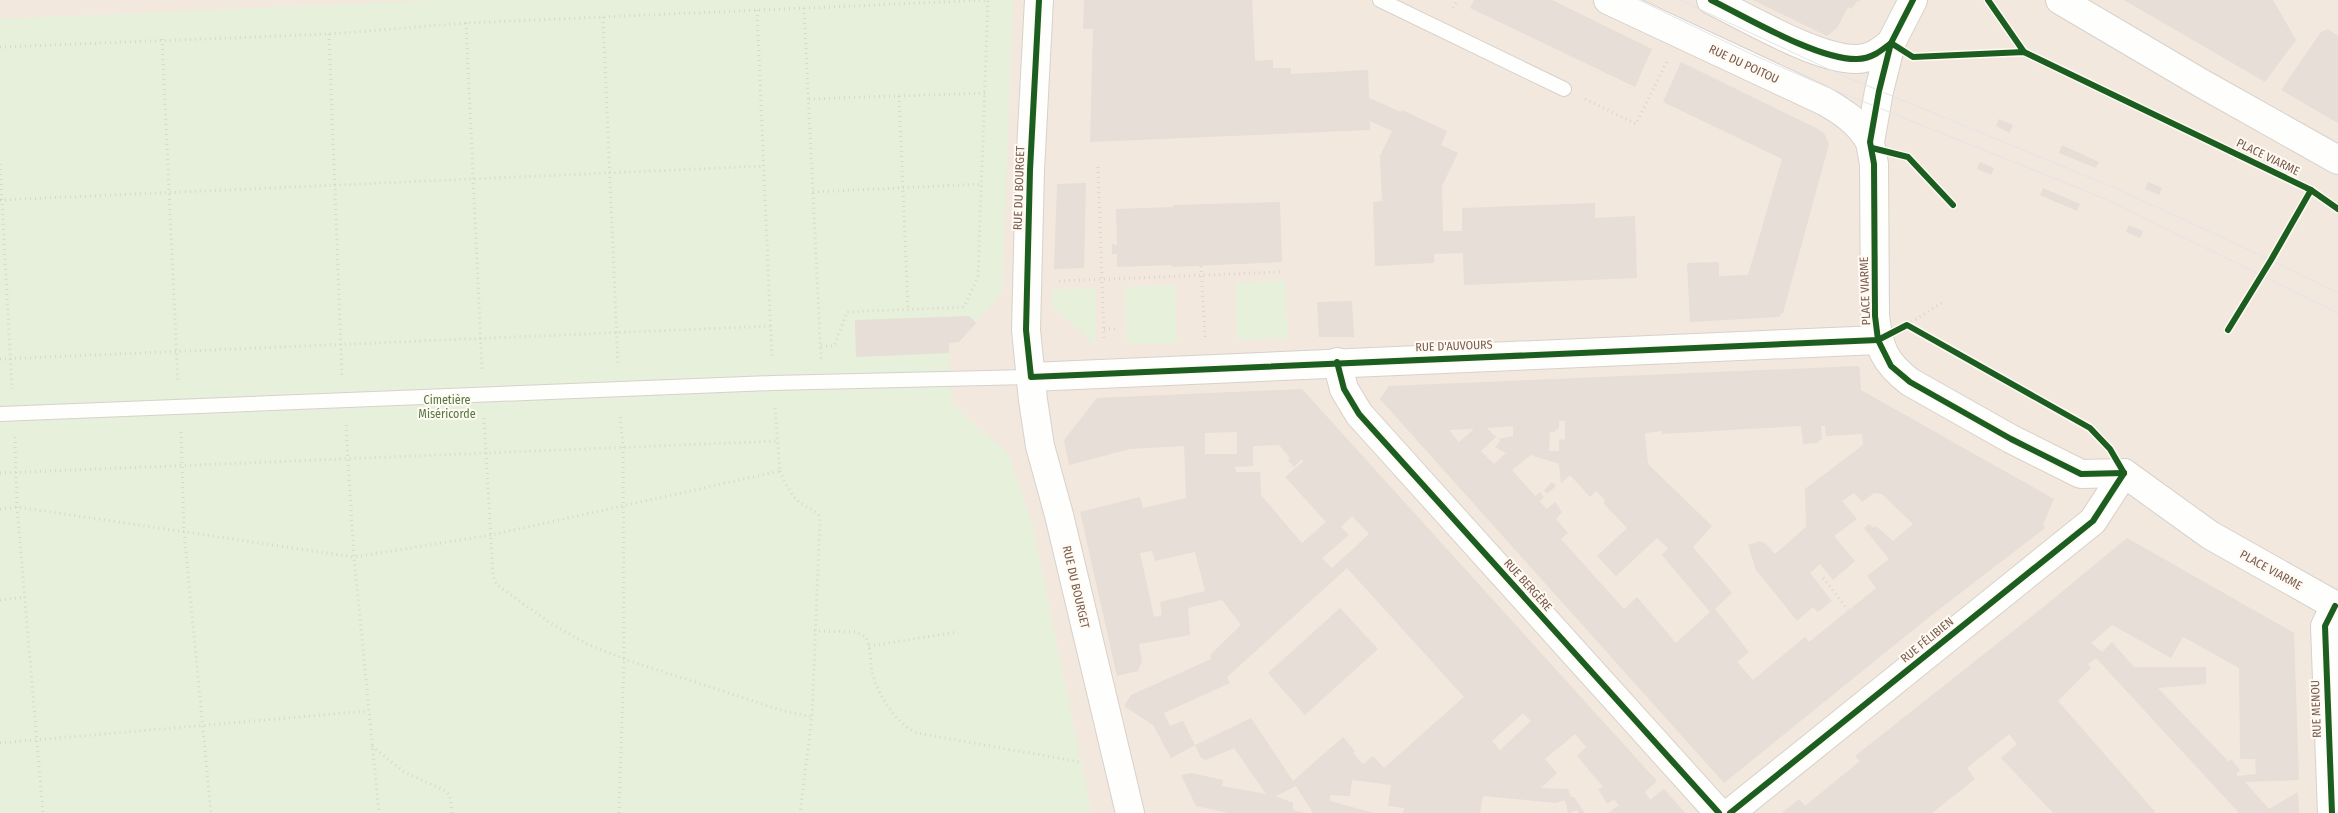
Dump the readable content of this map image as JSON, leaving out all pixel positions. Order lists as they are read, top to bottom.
{
  "streets": {
    "street": [
      "RUE DU POITOU",
      "PLACE VIARME",
      "RUE DU BOURGET",
      "RUE D'AUVOURS",
      "RUE BERGÈRE",
      "RUE FÉLIBIEN",
      "RUE MENOU"
    ]
  },
  "crossings": [
    ["RUE DU POITOU", "PLACE VIARME"],
    ["PLACE VIARME", "RUE D'AUVOURS"],
    ["PLACE VIARME", "RUE FÉLIBIEN"],
    ["PLACE VIARME", "RUE MENOU"],
    ["RUE DU BOURGET", "RUE D'AUVOURS"],
    ["RUE D'AUVOURS", "RUE BERGÈRE"]
  ],
  "parks": ["Cimetière Miséricorde"]
}
